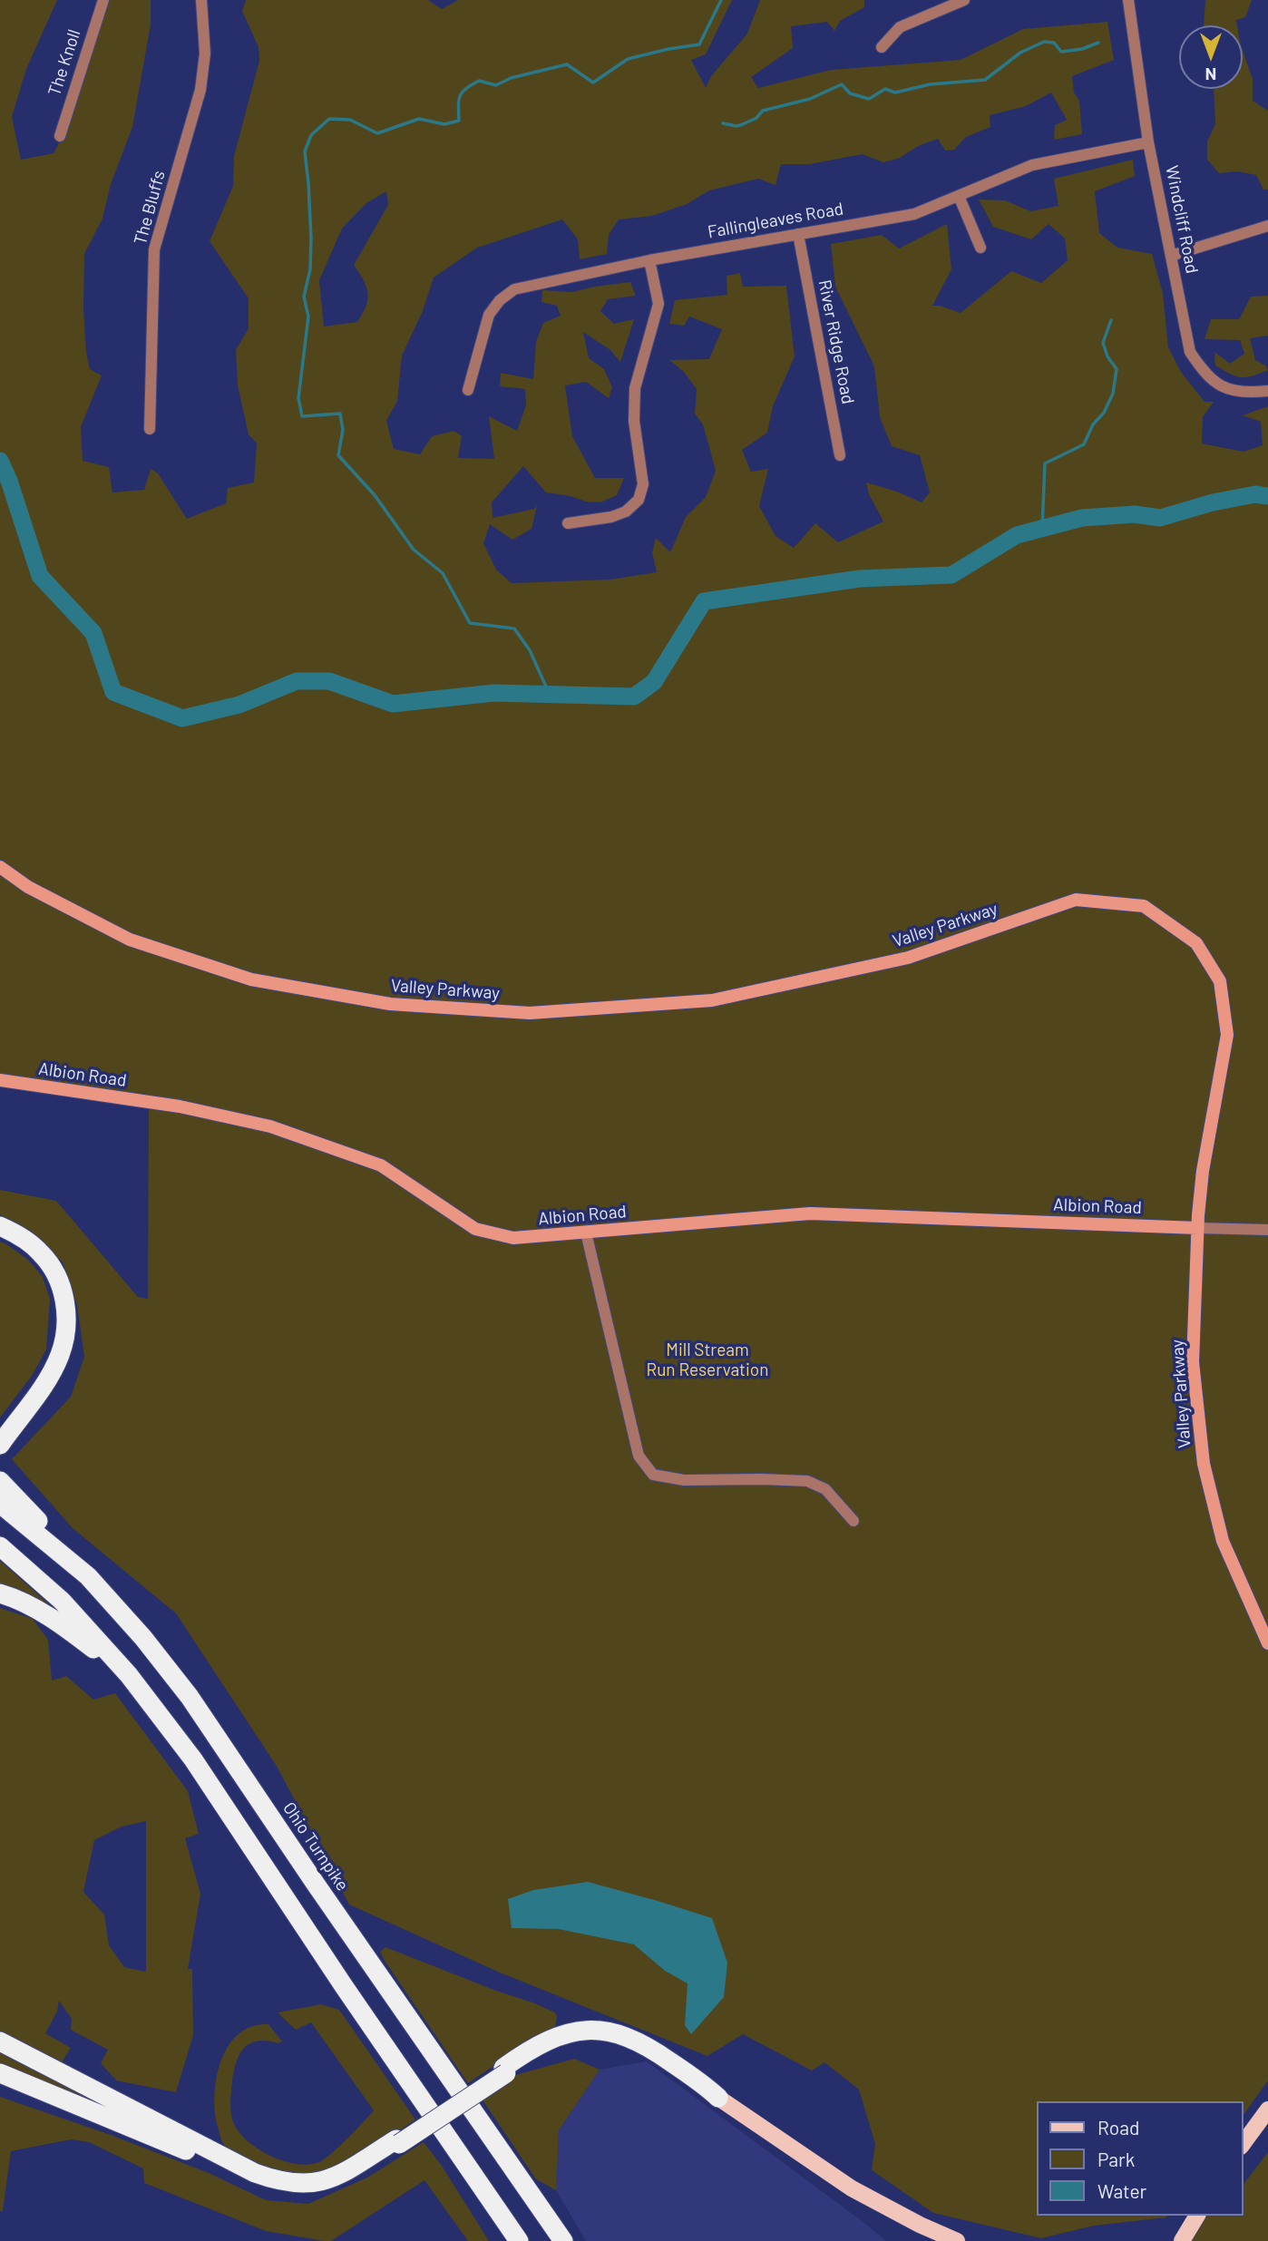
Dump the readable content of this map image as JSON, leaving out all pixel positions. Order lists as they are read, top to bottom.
{
  "streets": {
    "highway": ["Ohio Turnpike"],
    "street": [
      "The Knoll",
      "The Bluffs",
      "Windcliff Road",
      "Fallingleaves Road",
      "River Ridge Road",
      "Valley Parkway",
      "Albion Road"
    ]
  },
  "crossings": [
    ["Windcliff Road", "Fallingleaves Road"],
    ["Fallingleaves Road", "River Ridge Road"],
    ["Valley Parkway", "Albion Road"]
  ],
  "parks": ["Mill Stream Run Reservation"],
  "legend": ["Road", "Park", "Water"],
  "north": "bottom"
}
